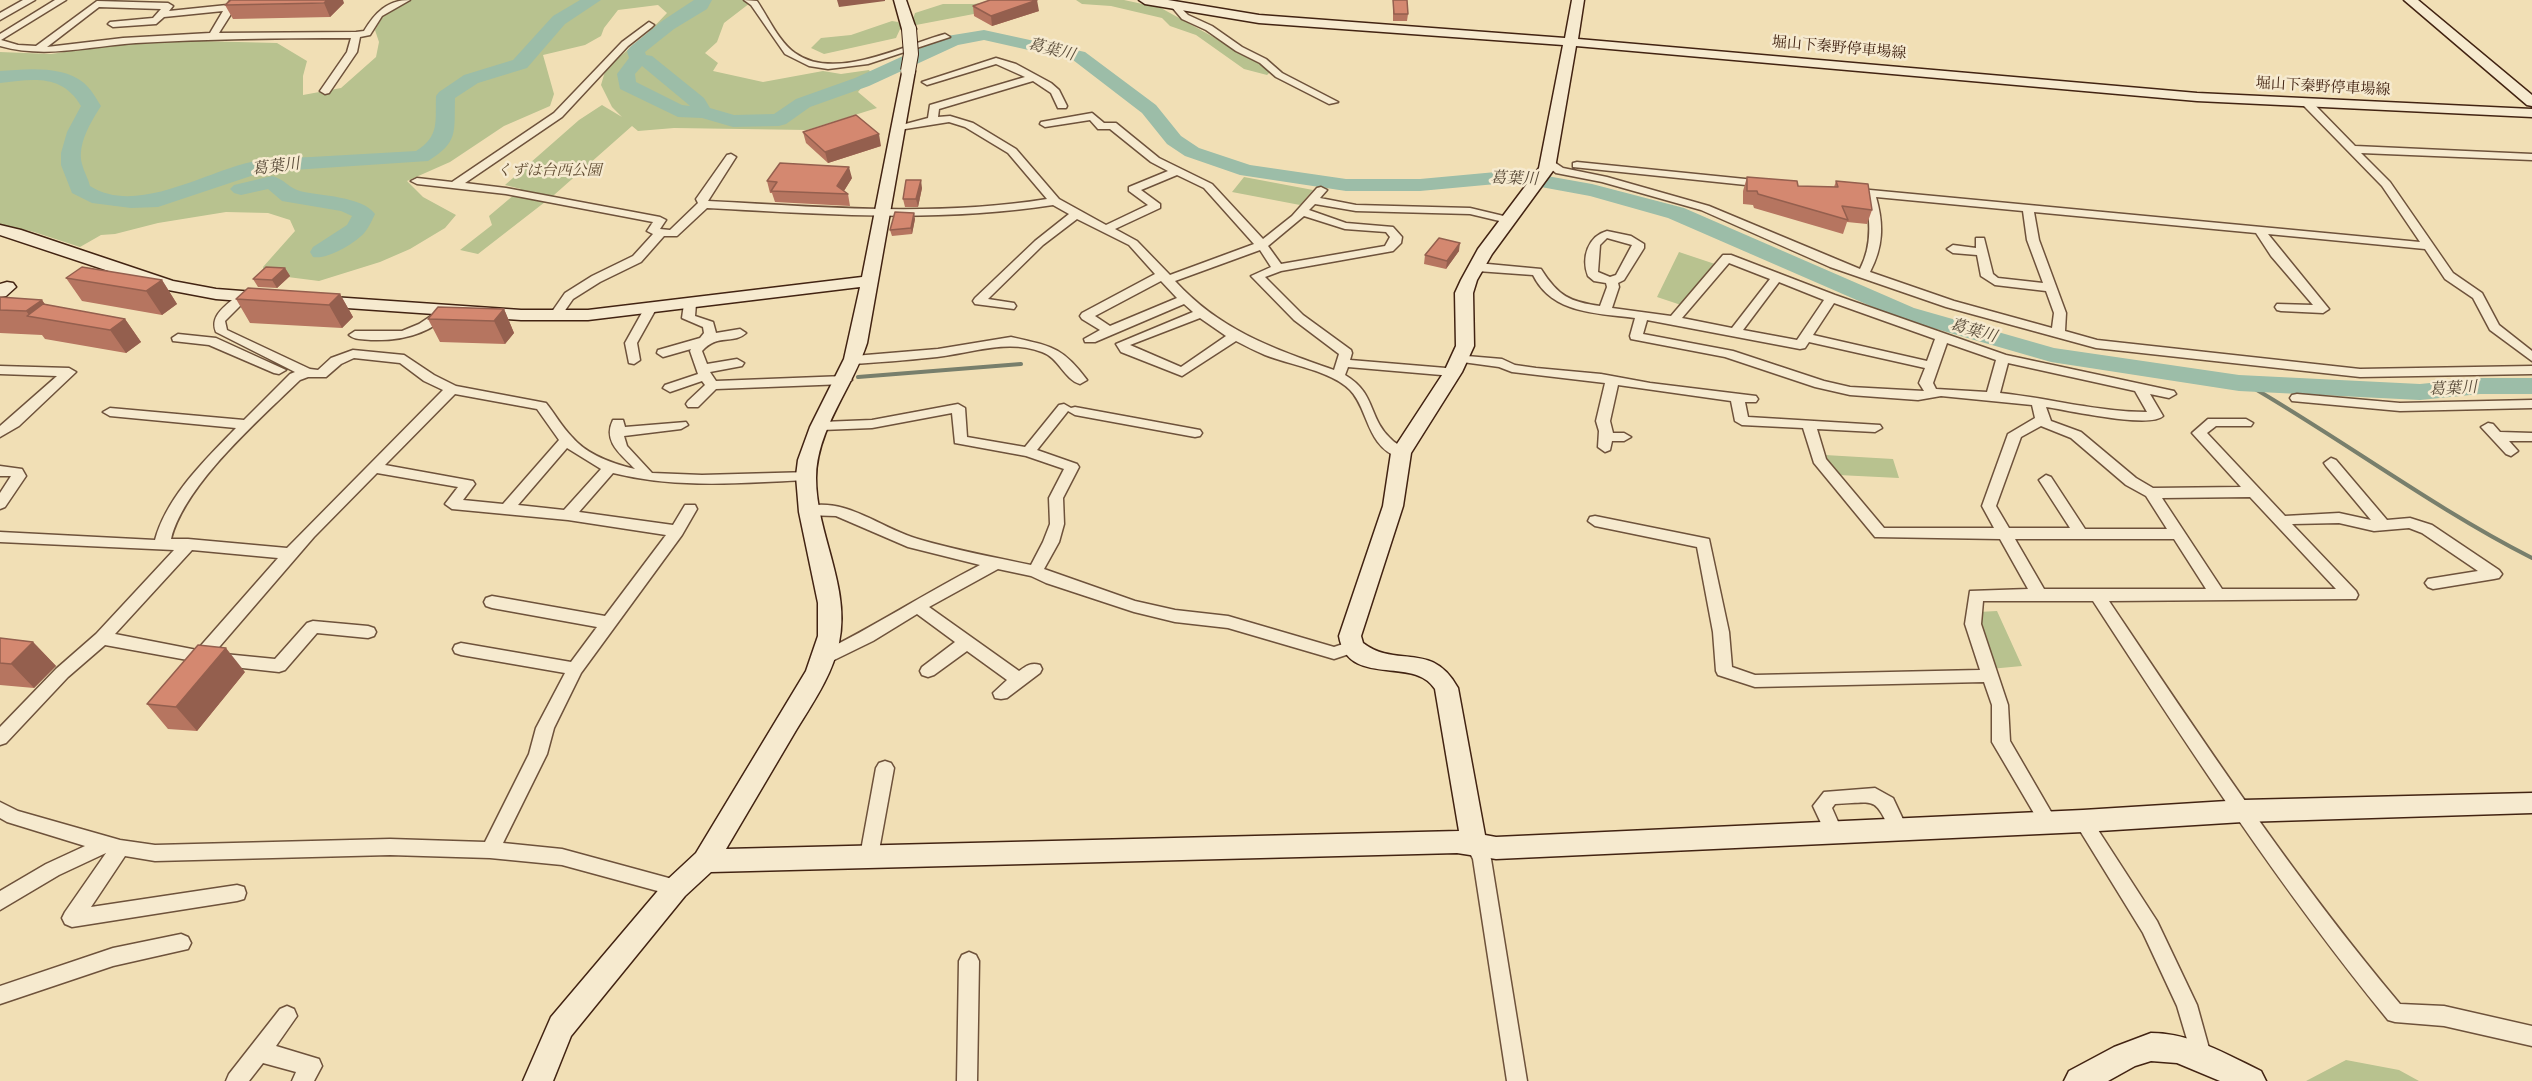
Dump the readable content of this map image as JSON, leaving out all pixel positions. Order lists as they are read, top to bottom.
{
  "streets": {
    "street": ["堀山下秦野停車場線"]
  },
  "water": ["葛葉川"],
  "parks": ["くずは台西公園"]
}
